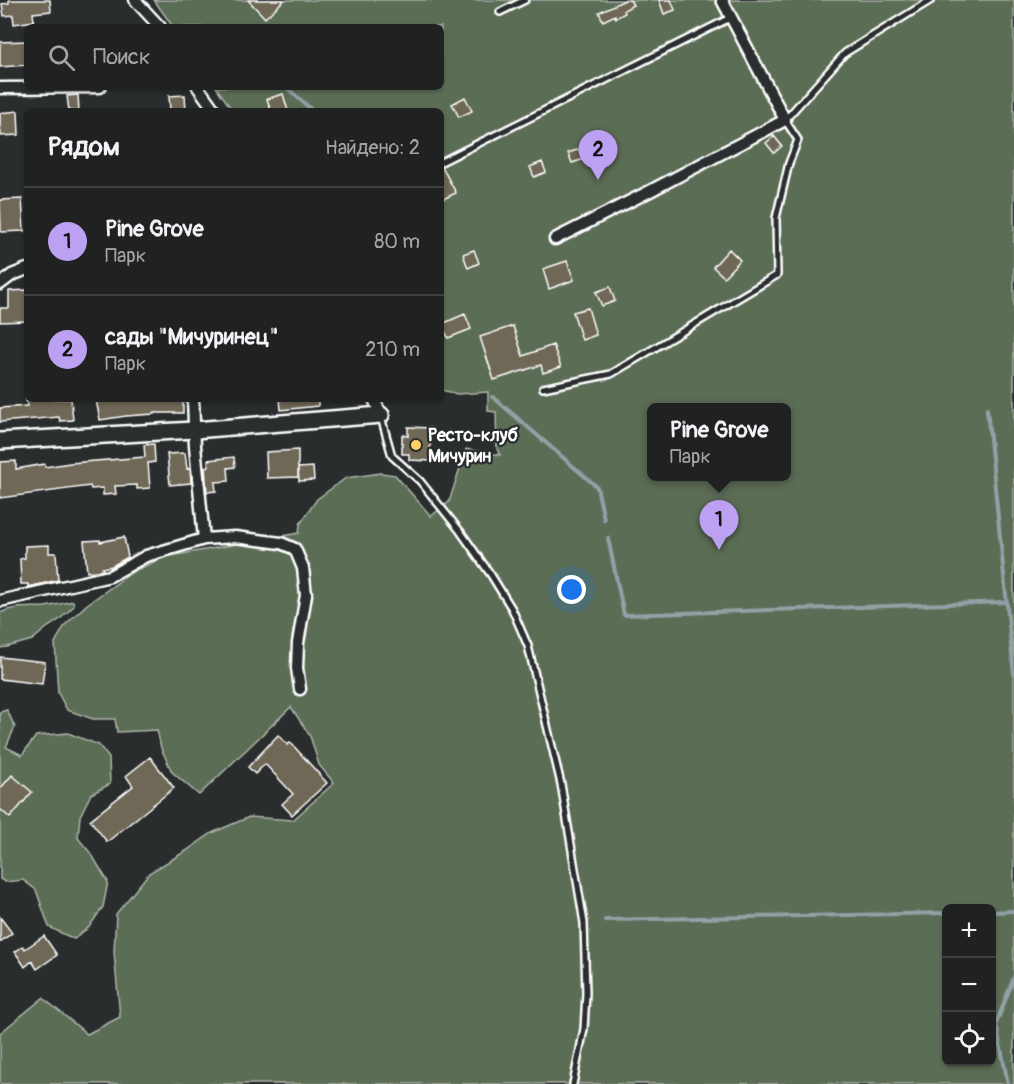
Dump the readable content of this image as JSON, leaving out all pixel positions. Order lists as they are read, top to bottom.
{
  "places": ["Ресто-клуб Мичурин"],
  "page": {
    "search": "Поиск",
    "heading": ["Рядом", "Найдено: 2"],
    "pins": ["2", "1"],
    "list": [
      {
        "mark": "1",
        "name": "Pine Grove",
        "note": "Парк",
        "value": "80 m"
      },
      {
        "mark": "2",
        "name": "сады \"Мичуринец\"",
        "note": "Парк",
        "value": "210 m"
      }
    ],
    "popup": ["Pine Grove", "Парк"],
    "map_buttons": ["+", "−"]
  }
}
